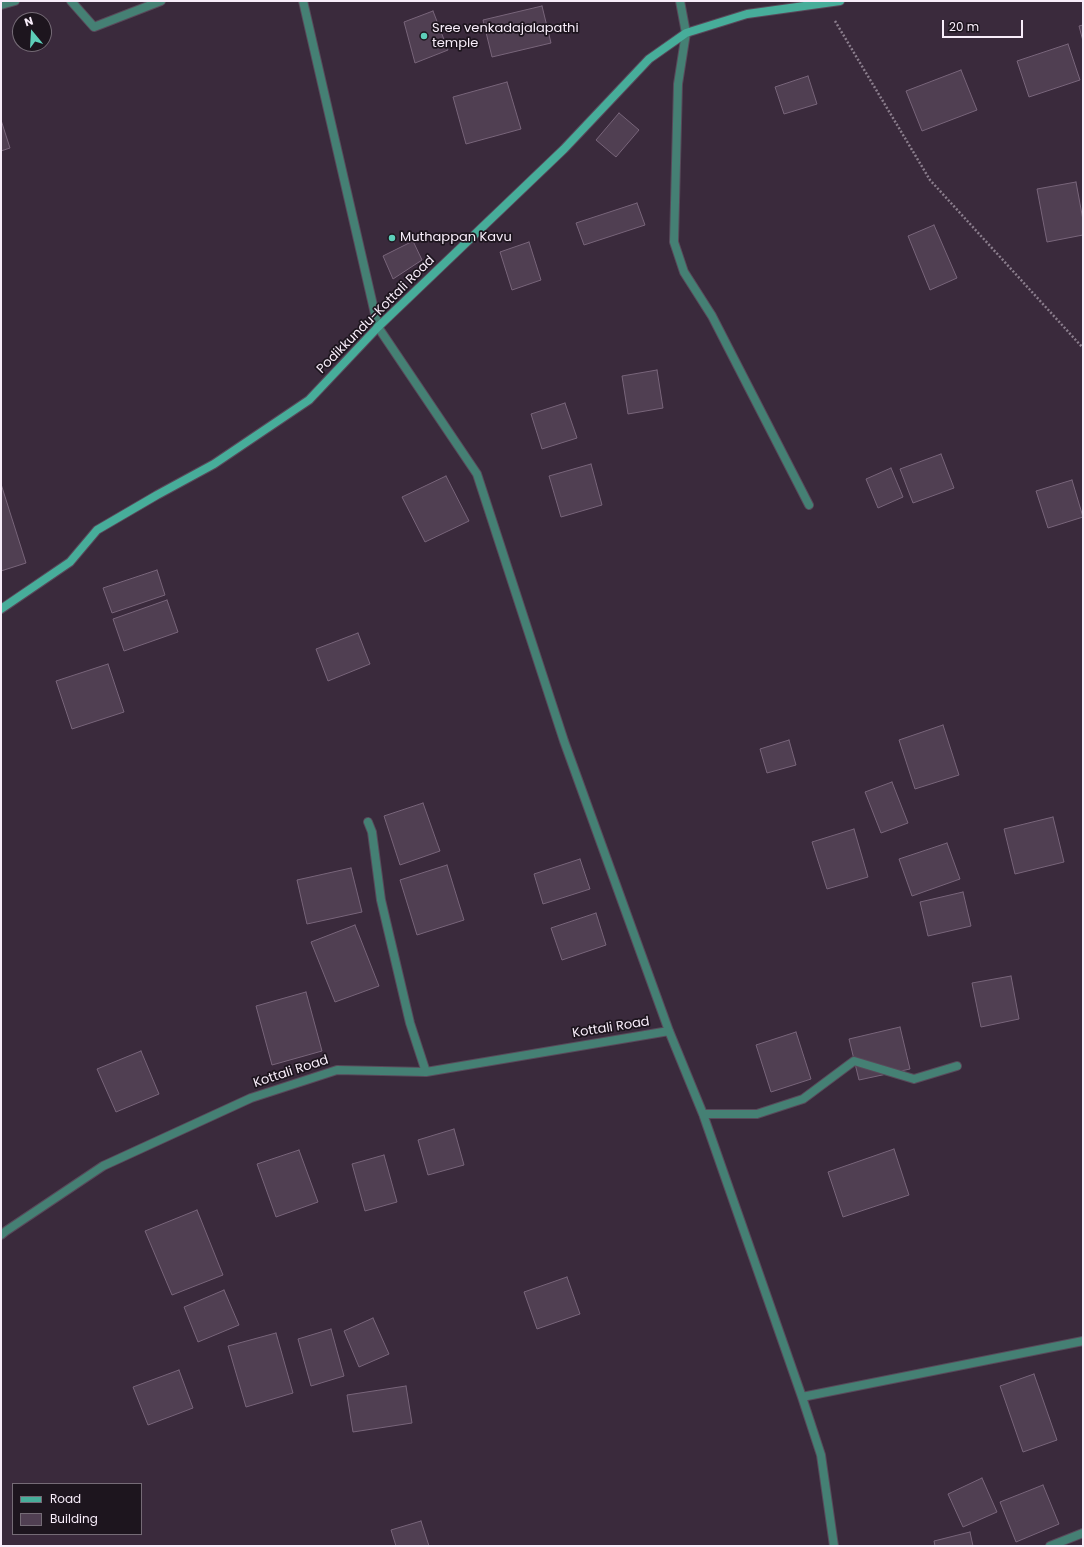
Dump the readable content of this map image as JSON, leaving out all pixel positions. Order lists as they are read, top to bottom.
{
  "streets": {
    "main road": ["Podikkundu-Kottali Road"],
    "street": ["Kottali Road"]
  },
  "places": ["Sree venkadajalapathi temple", "Muthappan Kavu"],
  "legend": ["Road", "Building"],
  "scale_bar": "20 m",
  "north": "top"
}
